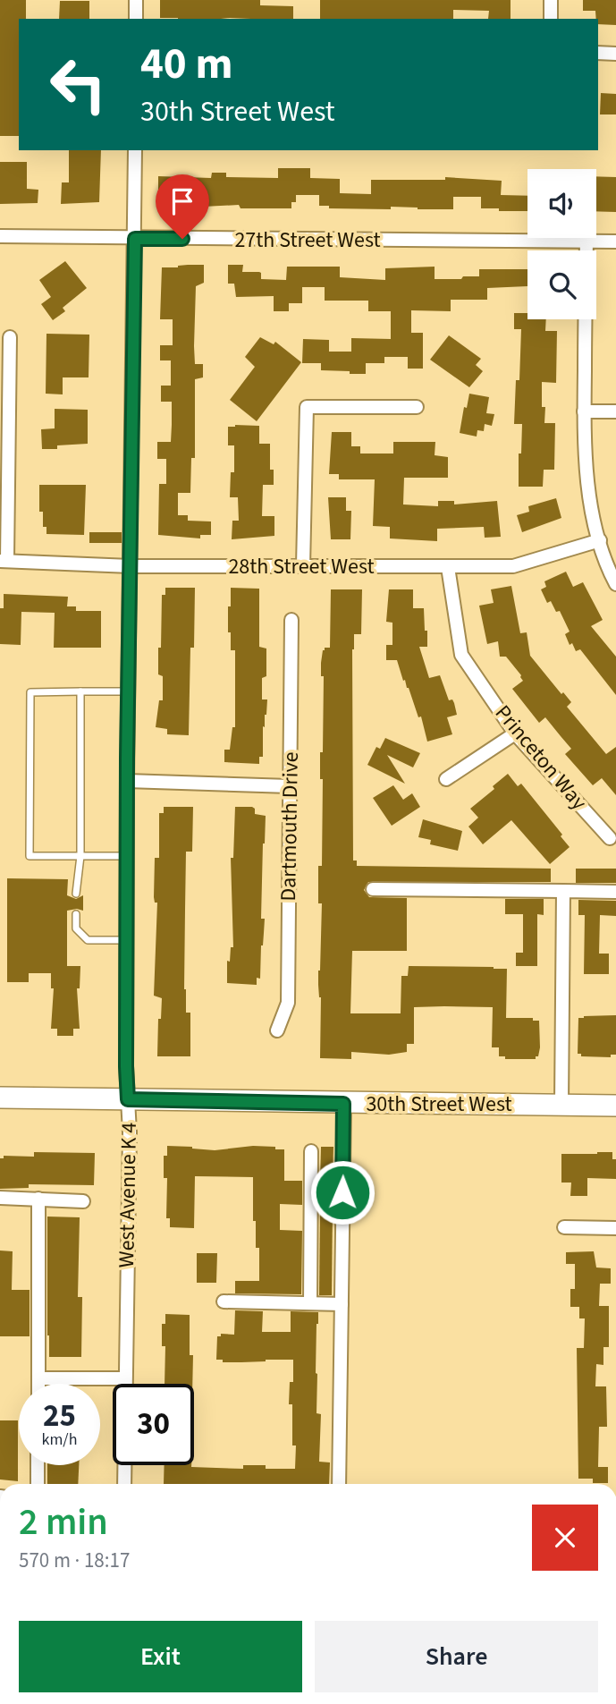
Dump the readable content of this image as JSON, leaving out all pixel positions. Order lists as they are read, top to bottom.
{
  "streets": {
    "main road": ["30th Street West"],
    "street": [
      "27th Street West",
      "28th Street West",
      "Princeton Way",
      "Dartmouth Drive",
      "West Avenue K 4"
    ]
  },
  "crossings": [
    ["27th Street West", "West Avenue K 4"],
    ["28th Street West", "Princeton Way"],
    ["28th Street West", "West Avenue K 4"],
    ["30th Street West", "West Avenue K 4"]
  ],
  "page": {
    "turn": ["40 m", "30th Street West"],
    "speed": "25 km/h",
    "limit": "30",
    "heading": ["2 min", "570 m · 18:17"],
    "buttons": ["Exit", "Share"]
  }
}
